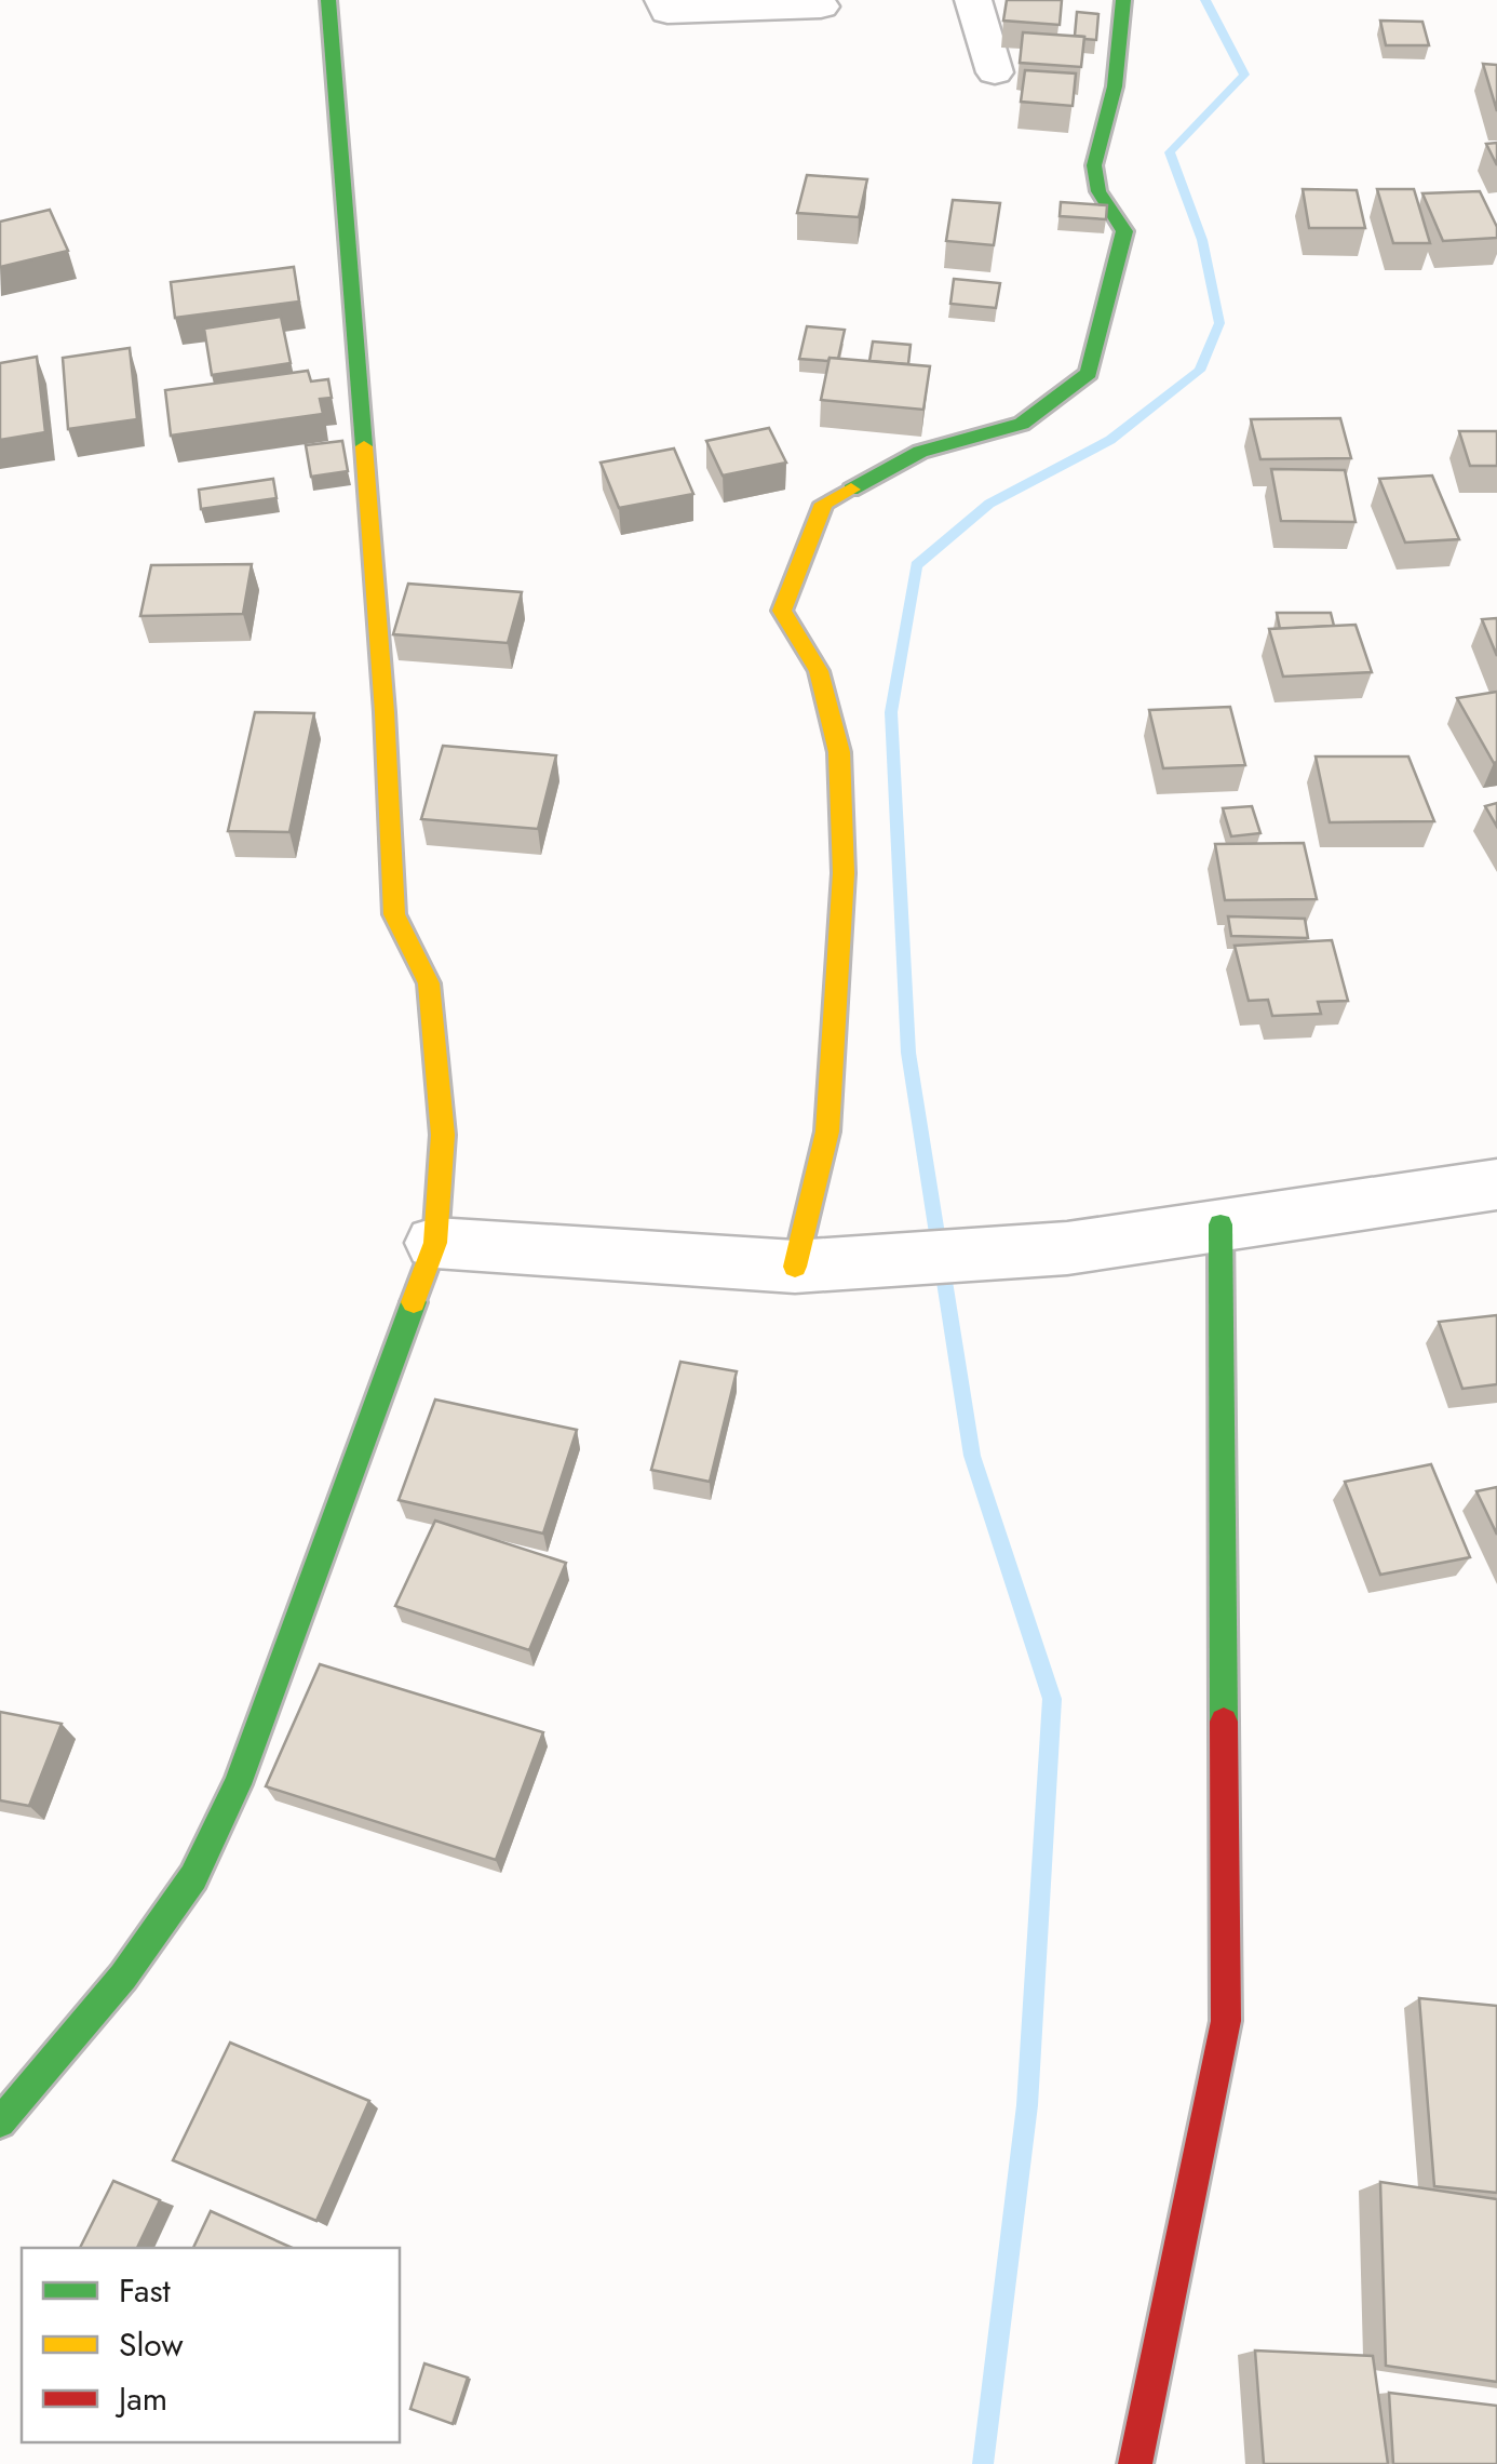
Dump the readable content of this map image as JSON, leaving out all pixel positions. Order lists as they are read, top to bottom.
{
  "legend": ["Fast", "Slow", "Jam"]
}
